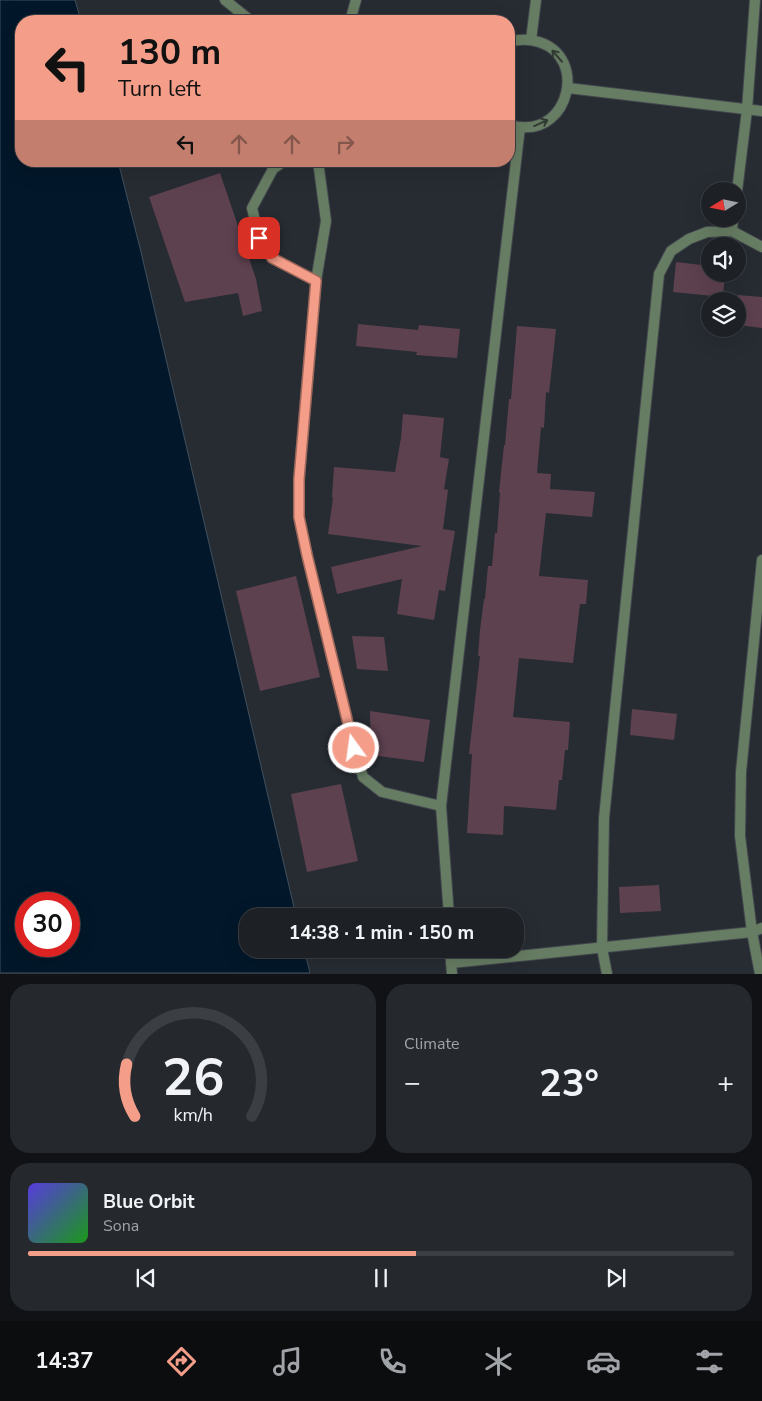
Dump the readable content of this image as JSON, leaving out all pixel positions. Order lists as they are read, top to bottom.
{
  "north": "left",
  "page": {
    "turn": ["130 m", "Turn left"],
    "limit": "30",
    "trip": "14:38 · 1 min · 150 m",
    "tile": "Climate",
    "heat": ["−", "23°", "+"],
    "song": ["Blue Orbit", "Sona"],
    "tabs": "14:37",
    "gauge": ["26", "km/h"]
  }
}
